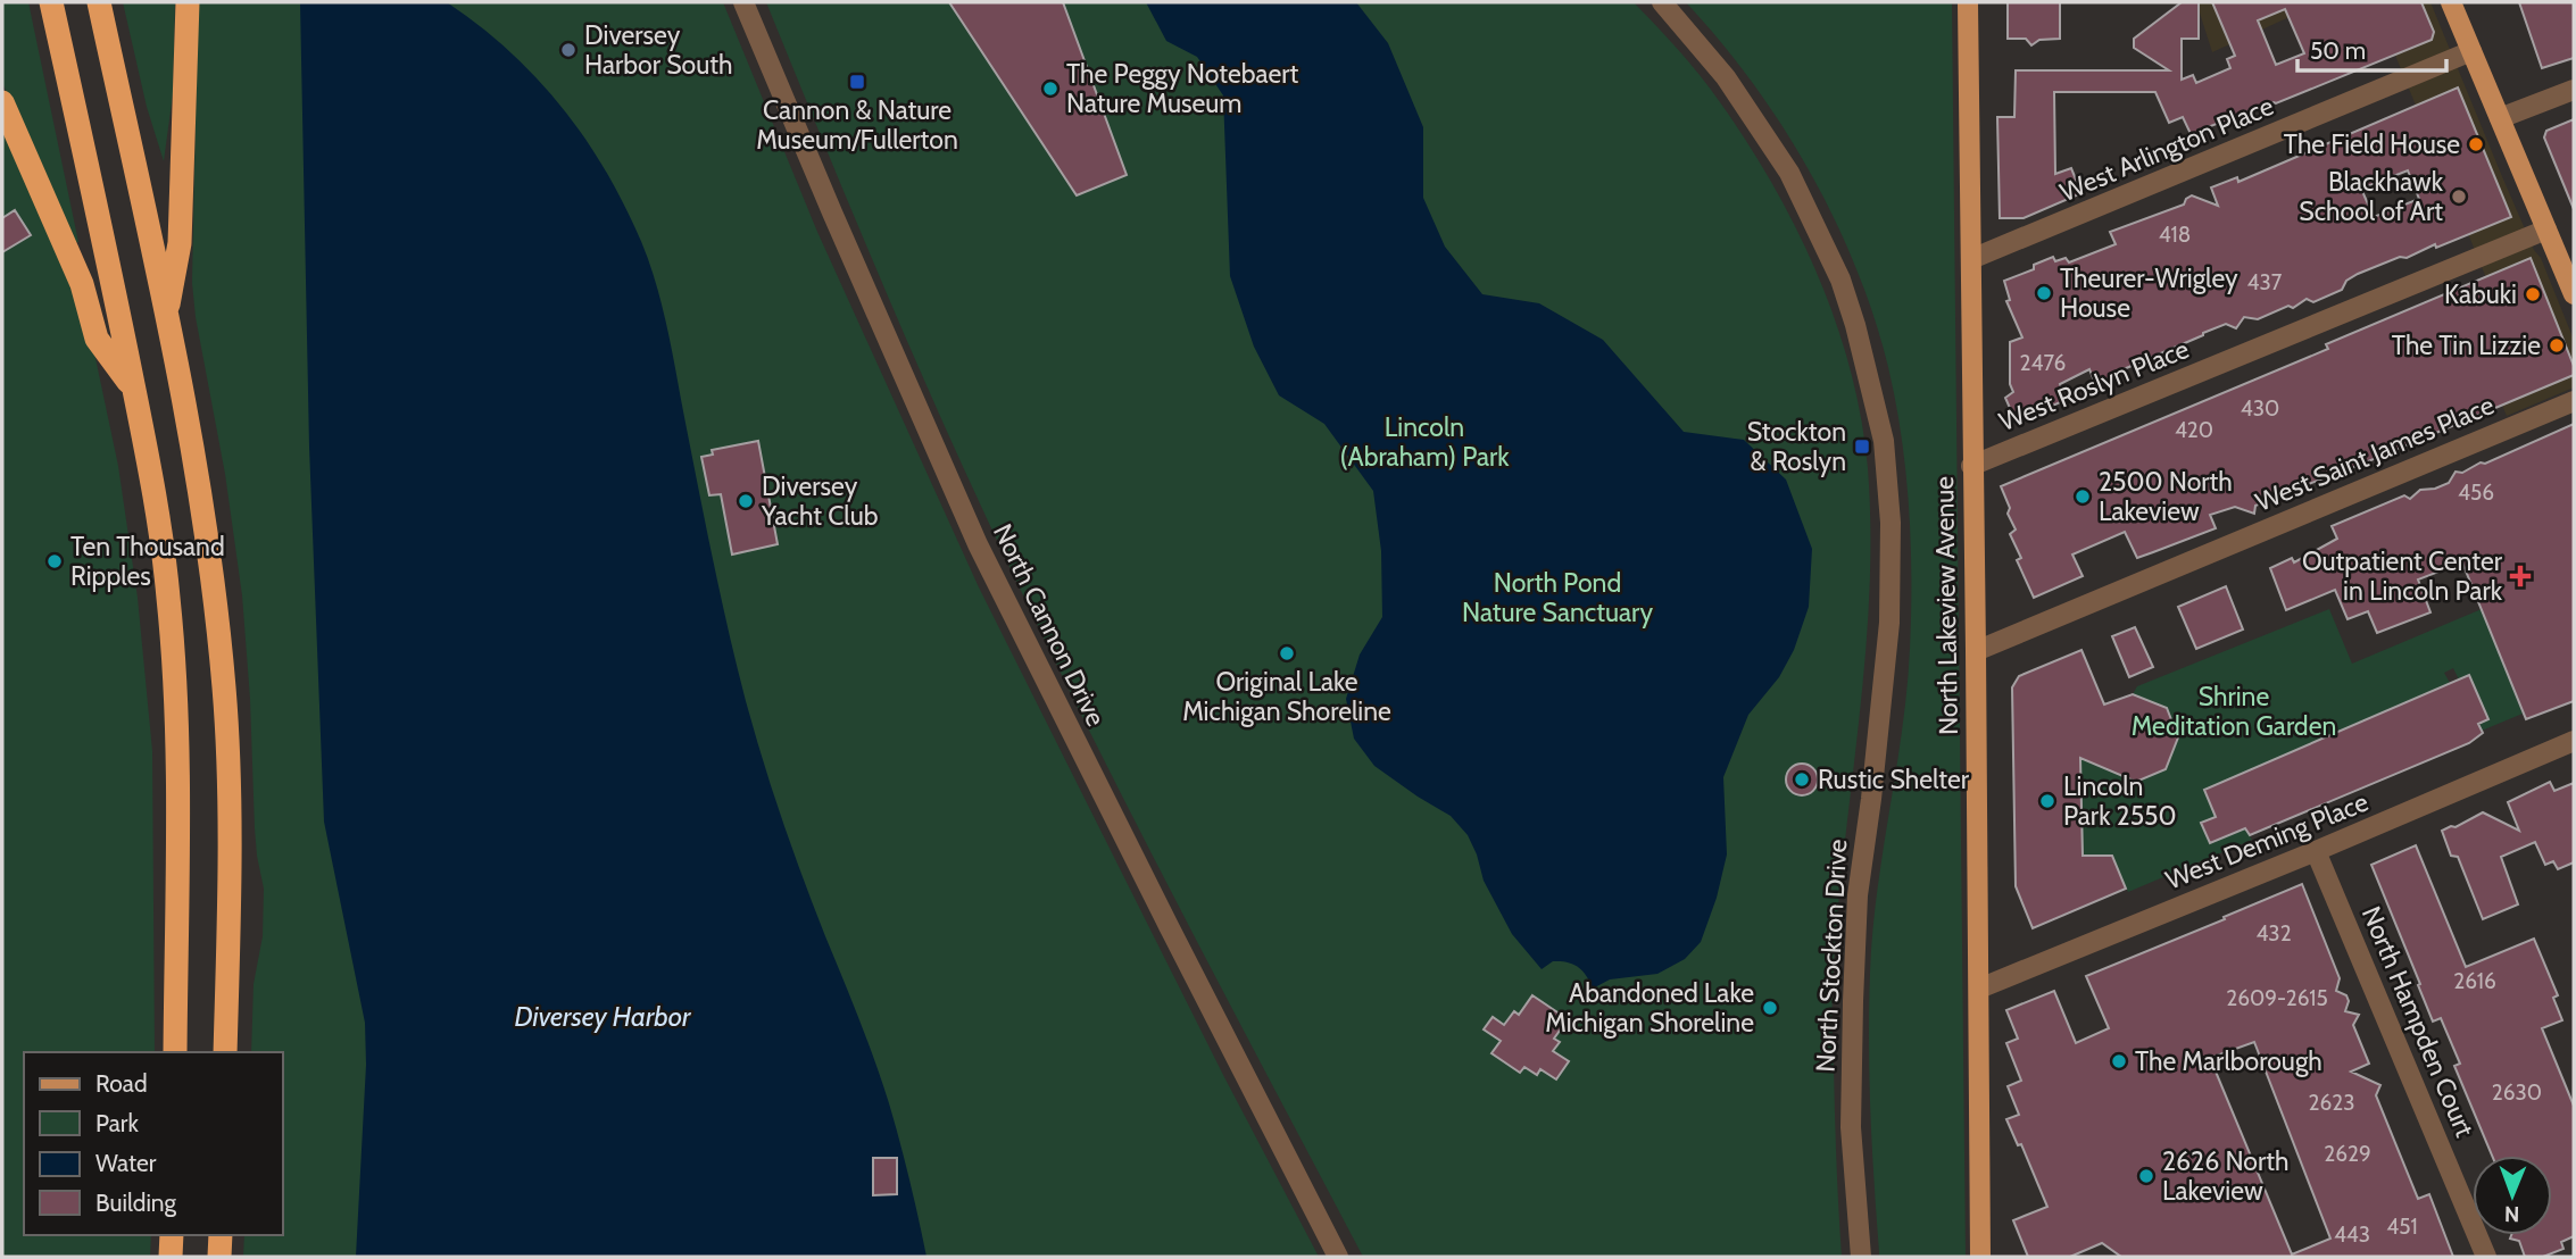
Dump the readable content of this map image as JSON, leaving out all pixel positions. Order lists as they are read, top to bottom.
{
  "streets": {
    "main road": ["North Lakeview Avenue"],
    "street": [
      "West Arlington Place",
      "West Roslyn Place",
      "West Saint James Place",
      "North Cannon Drive",
      "West Deming Place",
      "North Stockton Drive",
      "North Hampden Court"
    ]
  },
  "crossings": [
    ["West Arlington Place", "North Lakeview Avenue"],
    ["West Roslyn Place", "North Lakeview Avenue"],
    ["West Saint James Place", "North Lakeview Avenue"],
    ["North Lakeview Avenue", "West Deming Place"],
    ["West Deming Place", "North Hampden Court"]
  ],
  "water": ["Diversey Harbor"],
  "parks": ["Lincoln (Abraham) Park", "North Pond Nature Sanctuary", "Shrine Meditation Garden"],
  "places": {
    "other": [
      "Diversey Harbor South",
      "The Peggy Notebaert Nature Museum",
      "The Field House",
      "Blackhawk School of Art",
      "Theurer-Wrigley House",
      "Kabuki",
      "The Tin Lizzie",
      "2500 North Lakeview",
      "Diversey Yacht Club",
      "Ten Thousand Ripples",
      "Original Lake Michigan Shoreline",
      "Rustic Shelter",
      "Lincoln Park 2550",
      "Abandoned Lake Michigan Shoreline",
      "The Marlborough",
      "2626 North Lakeview"
    ],
    "transit": ["Cannon & Nature Museum/Fullerton", "Stockton & Roslyn"],
    "health": ["Outpatient Center in Lincoln Park"]
  },
  "house_numbers": [
    "418",
    "437",
    "2476",
    "430",
    "420",
    "456",
    "432",
    "2616",
    "2609-2615",
    "2630",
    "2623",
    "2629",
    "451",
    "443"
  ],
  "legend": [
    "Road",
    "Park",
    "Water",
    "Building"
  ],
  "scale_bar": "50 m",
  "north": "bottom"
}
